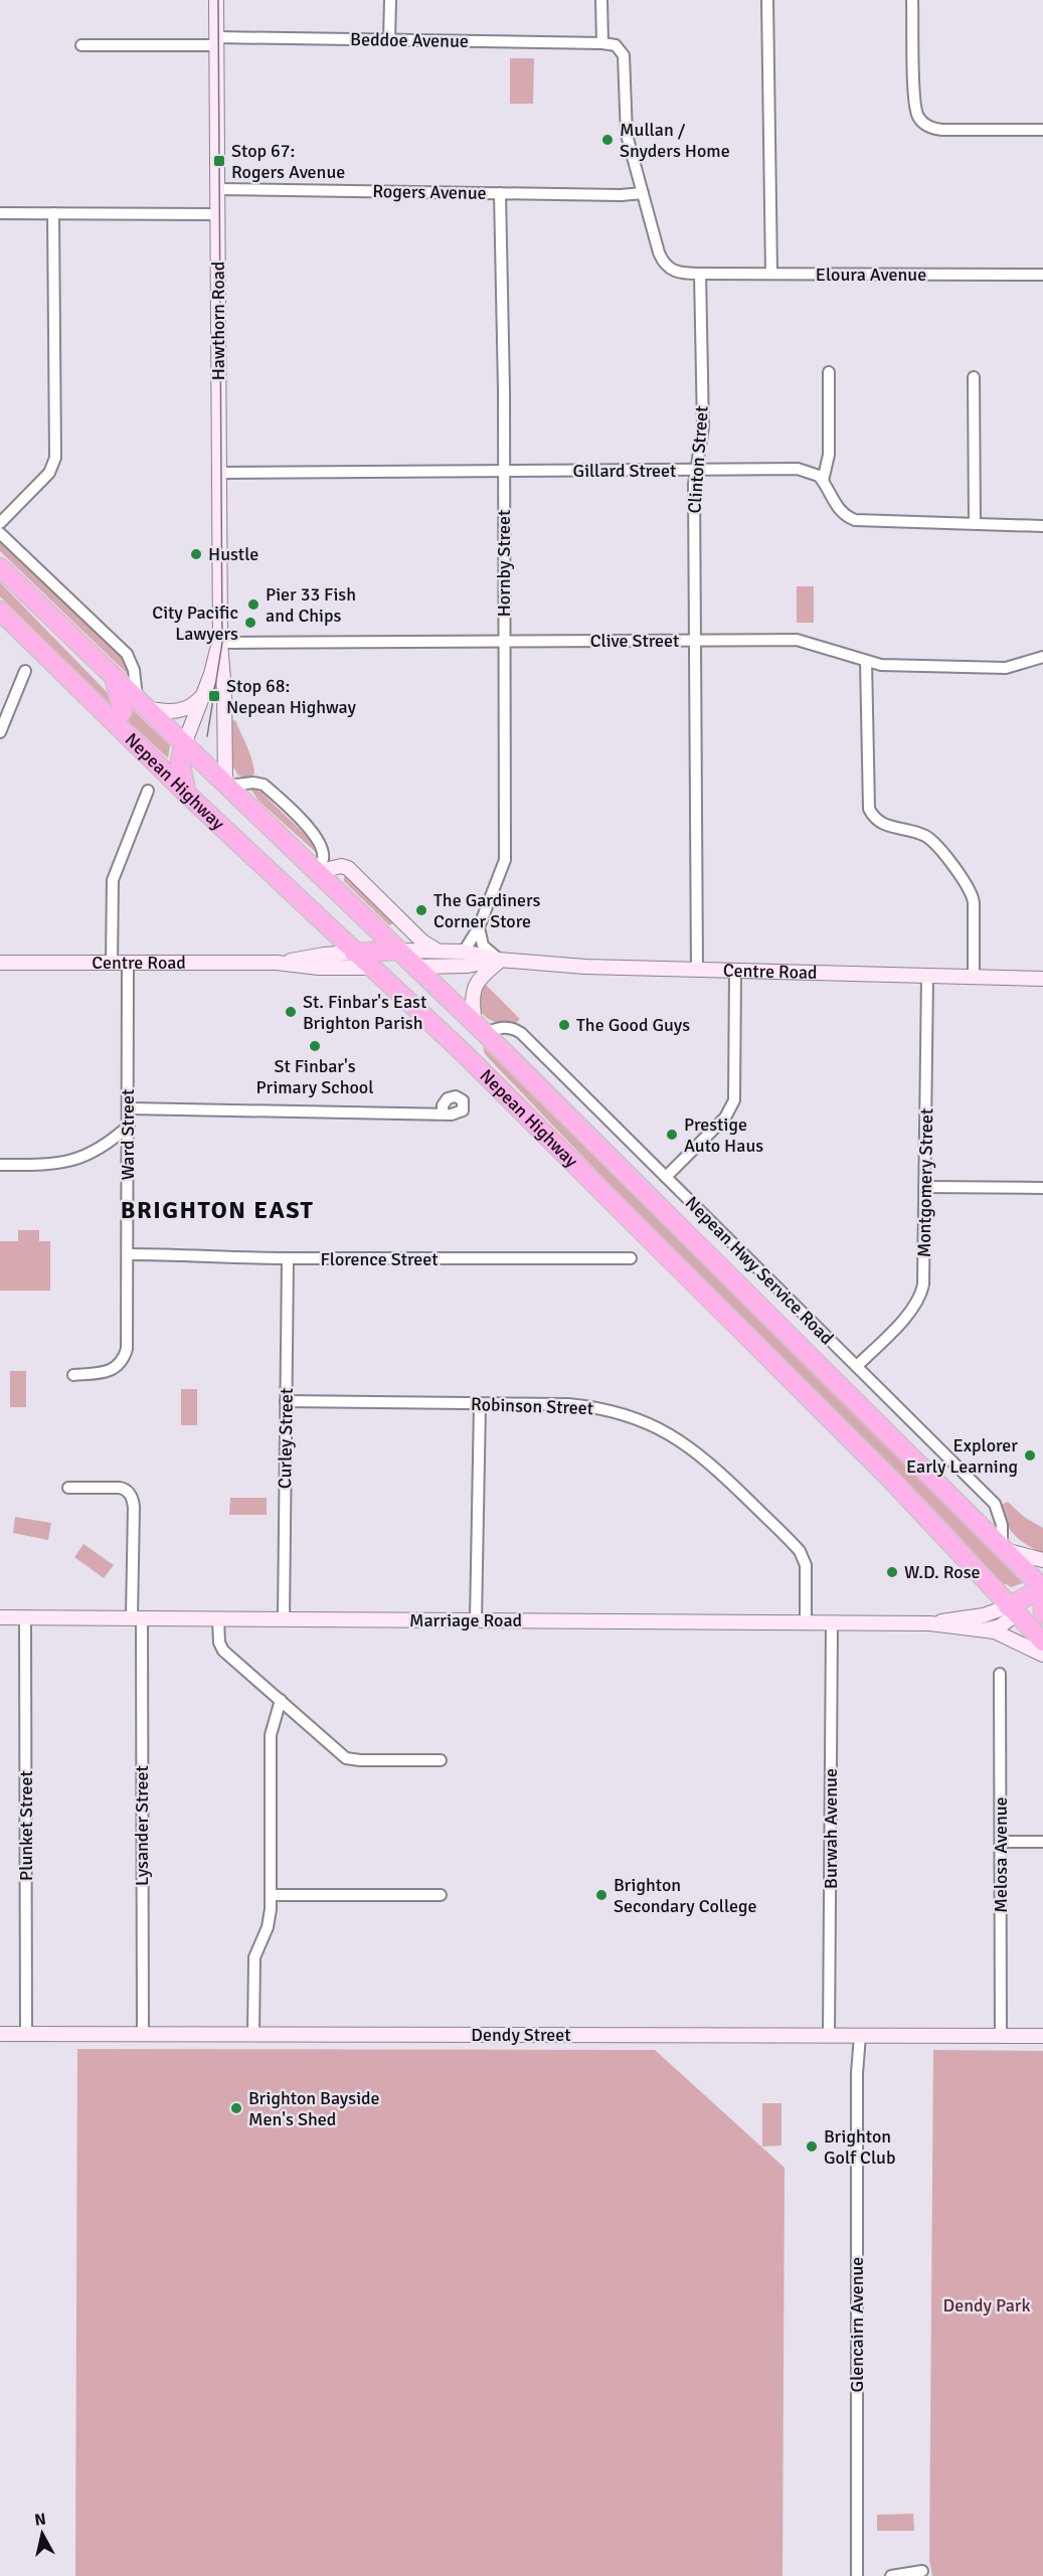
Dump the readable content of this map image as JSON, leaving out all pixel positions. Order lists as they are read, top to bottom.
{
  "streets": {
    "highway": ["Nepean Highway", "Centre Road"],
    "main road": ["Hawthorn Road", "Marriage Road", "Dendy Street"],
    "street": [
      "Beddoe Avenue",
      "Rogers Avenue",
      "Eloura Avenue",
      "Clinton Street",
      "Gillard Street",
      "Hornby Street",
      "Clive Street",
      "Ward Street",
      "Montgomery Street",
      "Florence Street",
      "Nepean Hwy Service Road",
      "Robinson Street",
      "Curley Street",
      "Plunket Street",
      "Lysander Street",
      "Burwah Avenue",
      "Melosa Avenue",
      "Glencairn Avenue"
    ]
  },
  "crossings": [
    ["Beddoe Avenue", "Hawthorn Road"],
    ["Rogers Avenue", "Hawthorn Road"],
    ["Rogers Avenue", "Hornby Street"],
    ["Eloura Avenue", "Clinton Street"],
    ["Hawthorn Road", "Gillard Street"],
    ["Hawthorn Road", "Clive Street"],
    ["Hawthorn Road", "Nepean Highway"],
    ["Clinton Street", "Gillard Street"],
    ["Clinton Street", "Clive Street"],
    ["Clinton Street", "Centre Road"],
    ["Gillard Street", "Hornby Street"],
    ["Hornby Street", "Clive Street"],
    ["Hornby Street", "Centre Road"],
    ["Nepean Highway", "Centre Road"],
    ["Nepean Highway", "Nepean Hwy Service Road"],
    ["Nepean Highway", "Marriage Road"],
    ["Centre Road", "Ward Street"],
    ["Centre Road", "Montgomery Street"],
    ["Ward Street", "Florence Street"],
    ["Montgomery Street", "Nepean Hwy Service Road"],
    ["Florence Street", "Curley Street"],
    ["Robinson Street", "Curley Street"],
    ["Robinson Street", "Marriage Road"],
    ["Curley Street", "Marriage Road"],
    ["Marriage Road", "Plunket Street"],
    ["Marriage Road", "Lysander Street"],
    ["Marriage Road", "Burwah Avenue"],
    ["Plunket Street", "Dendy Street"],
    ["Lysander Street", "Dendy Street"],
    ["Burwah Avenue", "Dendy Street"],
    ["Melosa Avenue", "Dendy Street"],
    ["Dendy Street", "Glencairn Avenue"]
  ],
  "districts": ["BRIGHTON EAST"],
  "parks": ["Dendy Park"],
  "places": {
    "other": [
      "Mullan / Snyders Home",
      "Hustle",
      "Pier 33 Fish and Chips",
      "City Pacific Lawyers",
      "The Gardiners Corner Store",
      "St. Finbar's East Brighton Parish",
      "The Good Guys",
      "St Finbar's Primary School",
      "Prestige Auto Haus",
      "Explorer Early Learning",
      "W.D. Rose",
      "Brighton Secondary College",
      "Brighton Bayside Men's Shed",
      "Brighton Golf Club"
    ],
    "transit": ["Stop 67: Rogers Avenue", "Stop 68: Nepean Highway"]
  },
  "north": "top"
}
